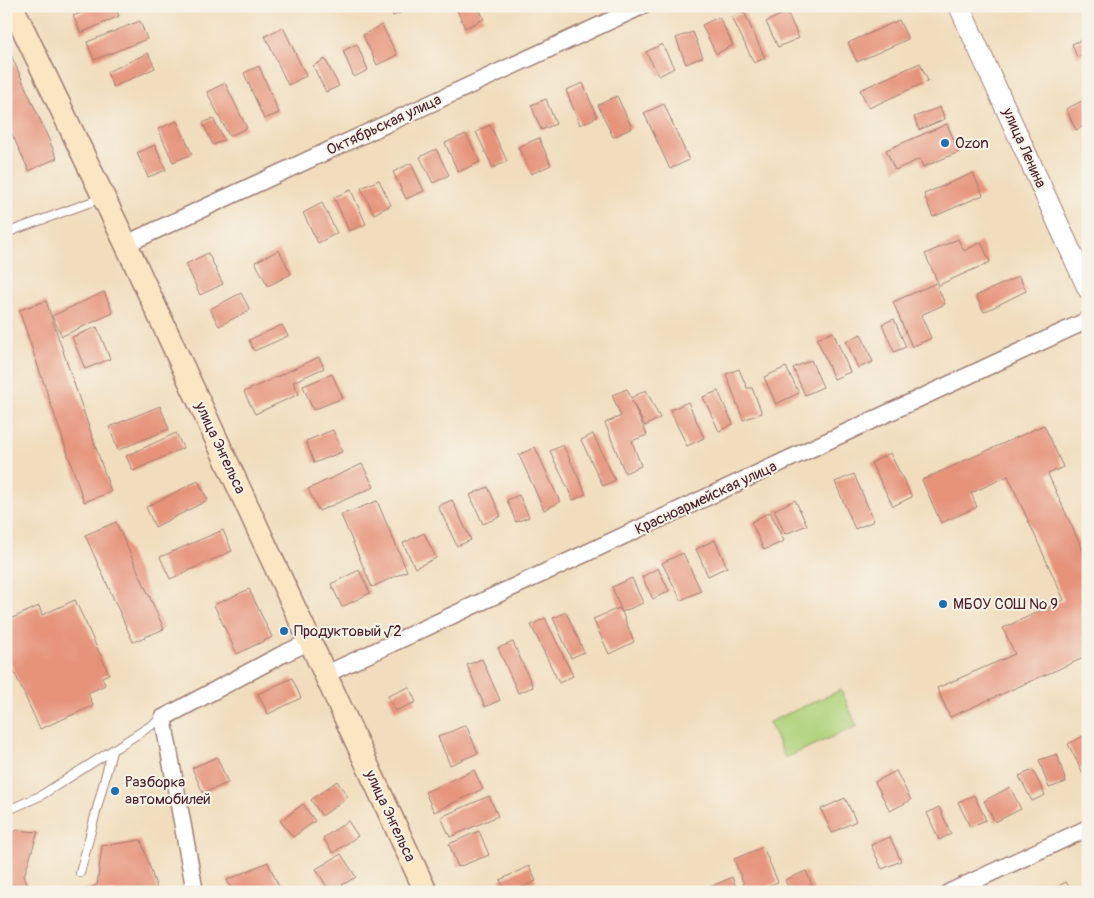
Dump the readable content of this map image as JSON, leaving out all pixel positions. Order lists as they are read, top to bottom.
{
  "streets": {
    "main road": ["улица Энгельса"],
    "street": ["Октябрьская улица", "улица Ленина", "Красноармейская улица"]
  },
  "crossings": [
    ["Октябрьская улица", "улица Энгельса"],
    ["улица Энгельса", "Красноармейская улица"]
  ],
  "places": [
    "Ozon",
    "МБОУ СОШ № 9",
    "Продуктовый √2",
    "Разборка автомобилей"
  ]
}
